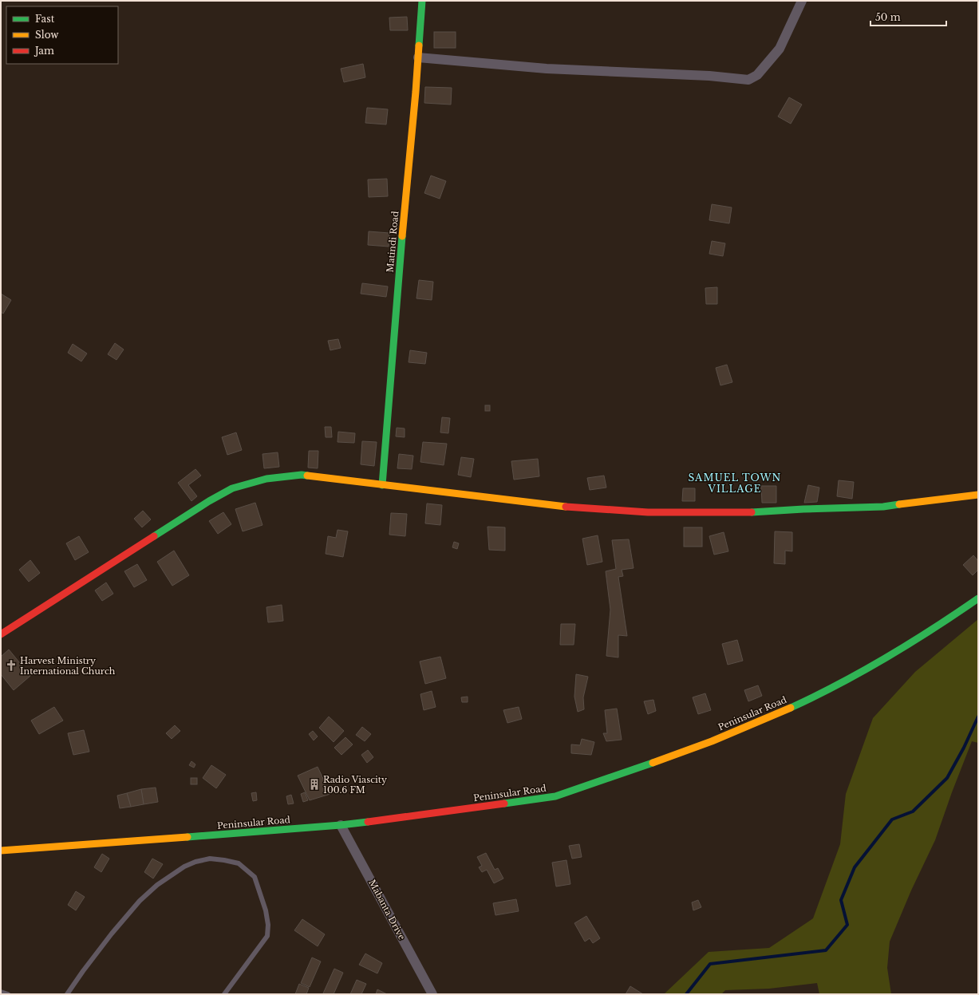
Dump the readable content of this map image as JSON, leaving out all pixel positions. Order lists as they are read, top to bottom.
{
  "streets": {
    "street": ["Matindi Road", "Peninsular Road", "Mabanta Drive"]
  },
  "crossings": [
    ["Peninsular Road", "Mabanta Drive"]
  ],
  "districts": ["SAMUEL TOWN VILLAGE"],
  "places": {
    "church": ["Harvest Ministry International Church"],
    "building": ["Radio Viascity 100.6 FM"]
  },
  "legend": ["Fast", "Slow", "Jam"],
  "scale_bar": "50 m"
}
